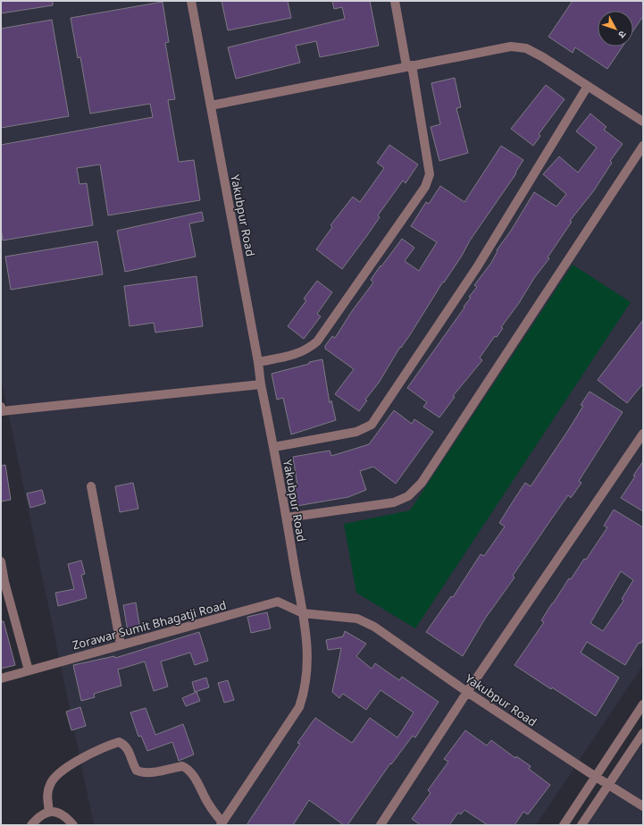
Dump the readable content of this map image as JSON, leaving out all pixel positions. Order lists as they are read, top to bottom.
{
  "streets": {
    "street": ["Yakubpur Road", "Zorawar Sumit Bhagatji Road"]
  },
  "crossings": [
    ["Yakubpur Road", "Zorawar Sumit Bhagatji Road"]
  ],
  "north": "bottom right"
}
